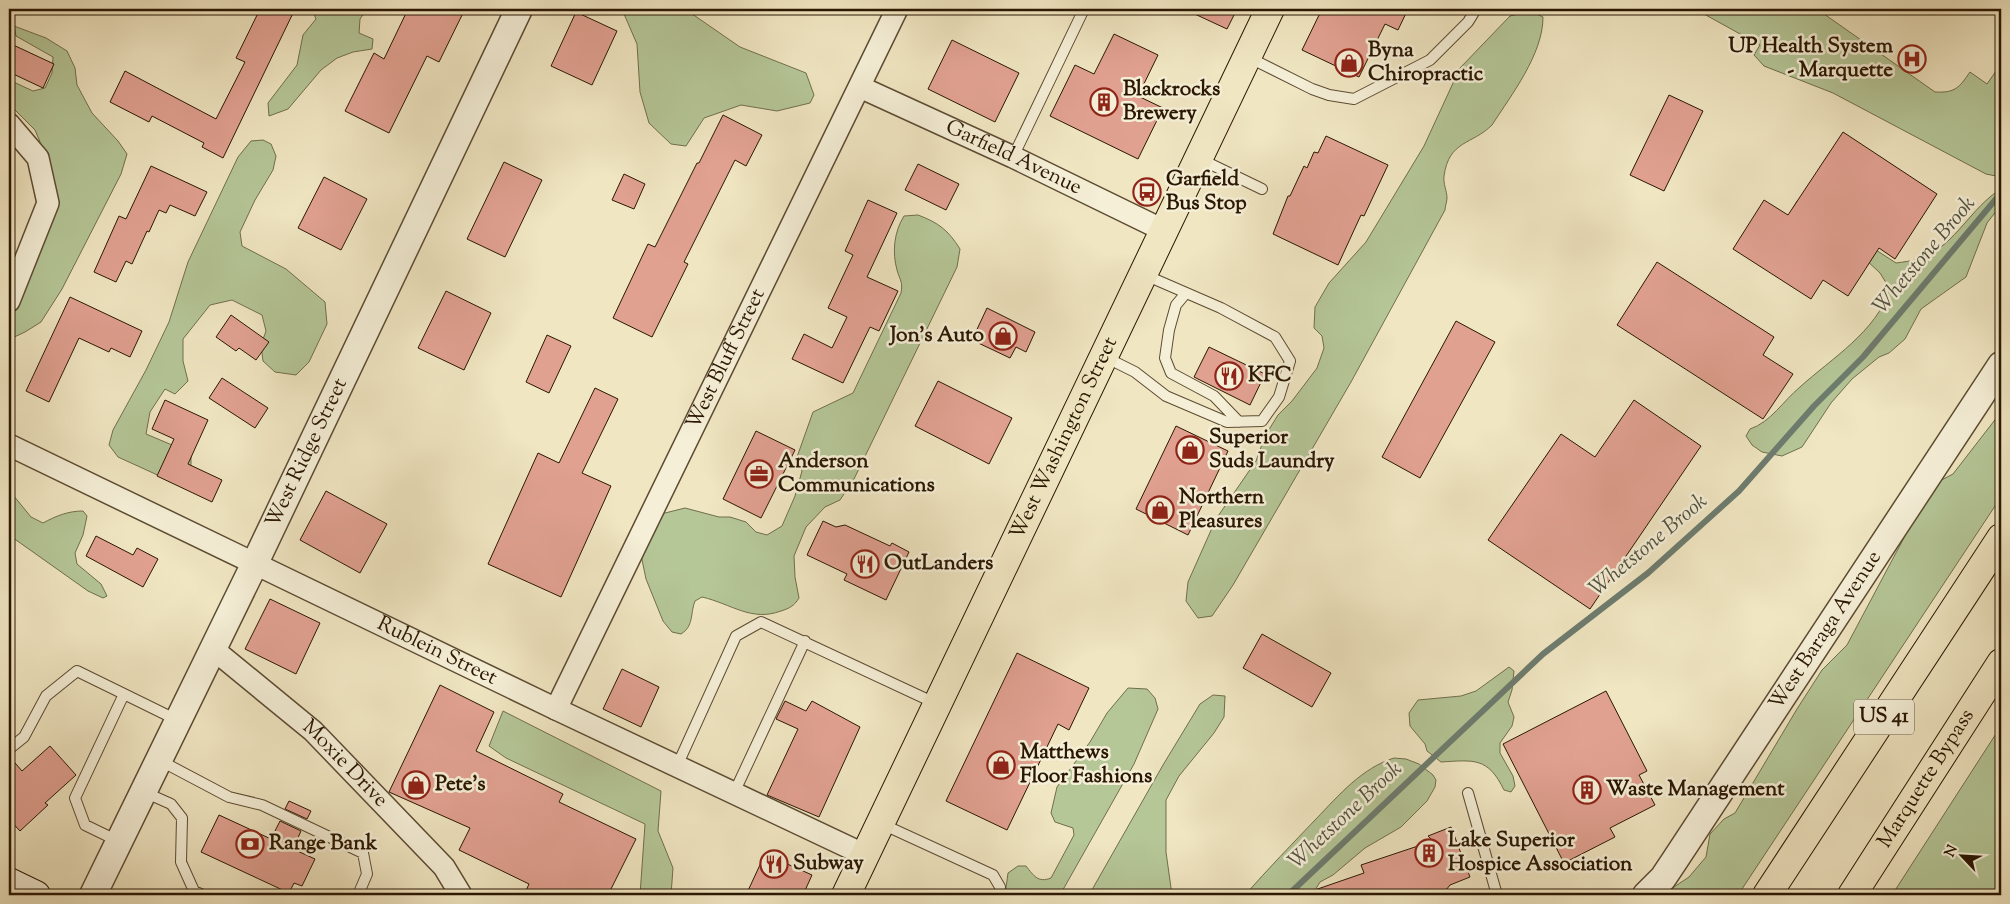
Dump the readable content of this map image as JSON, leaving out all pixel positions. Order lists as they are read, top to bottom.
{
  "streets": {
    "main road": ["West Washington Street", "US 41", "Marquette Bypass"],
    "street": [
      "Garfield Avenue",
      "West Bluff Street",
      "West Ridge Street",
      "West Baraga Avenue",
      "Rublein Street",
      "Moxie Drive"
    ]
  },
  "crossings": [
    ["Garfield Avenue", "West Bluff Street"],
    ["Garfield Avenue", "West Washington Street"],
    ["West Bluff Street", "Rublein Street"],
    ["West Washington Street", "Rublein Street"],
    ["West Ridge Street", "Rublein Street"],
    ["West Ridge Street", "Moxie Drive"]
  ],
  "water": ["Whetstone Brook"],
  "places": {
    "hospital": ["UP Health System - Marquette"],
    "shop": [
      "Byna Chiropractic",
      "Jon's Auto",
      "Superior Suds Laundry",
      "Northern Pleasures",
      "Matthews Floor Fashions",
      "Pete's"
    ],
    "building": ["Blackrocks Brewery", "Waste Management", "Lake Superior Hospice Association"],
    "bus stop": ["Garfield Bus Stop"],
    "restaurant": ["KFC", "OutLanders", "Subway"],
    "office": ["Anderson Communications"],
    "bank": ["Range Bank"]
  },
  "north": "top left"
}
